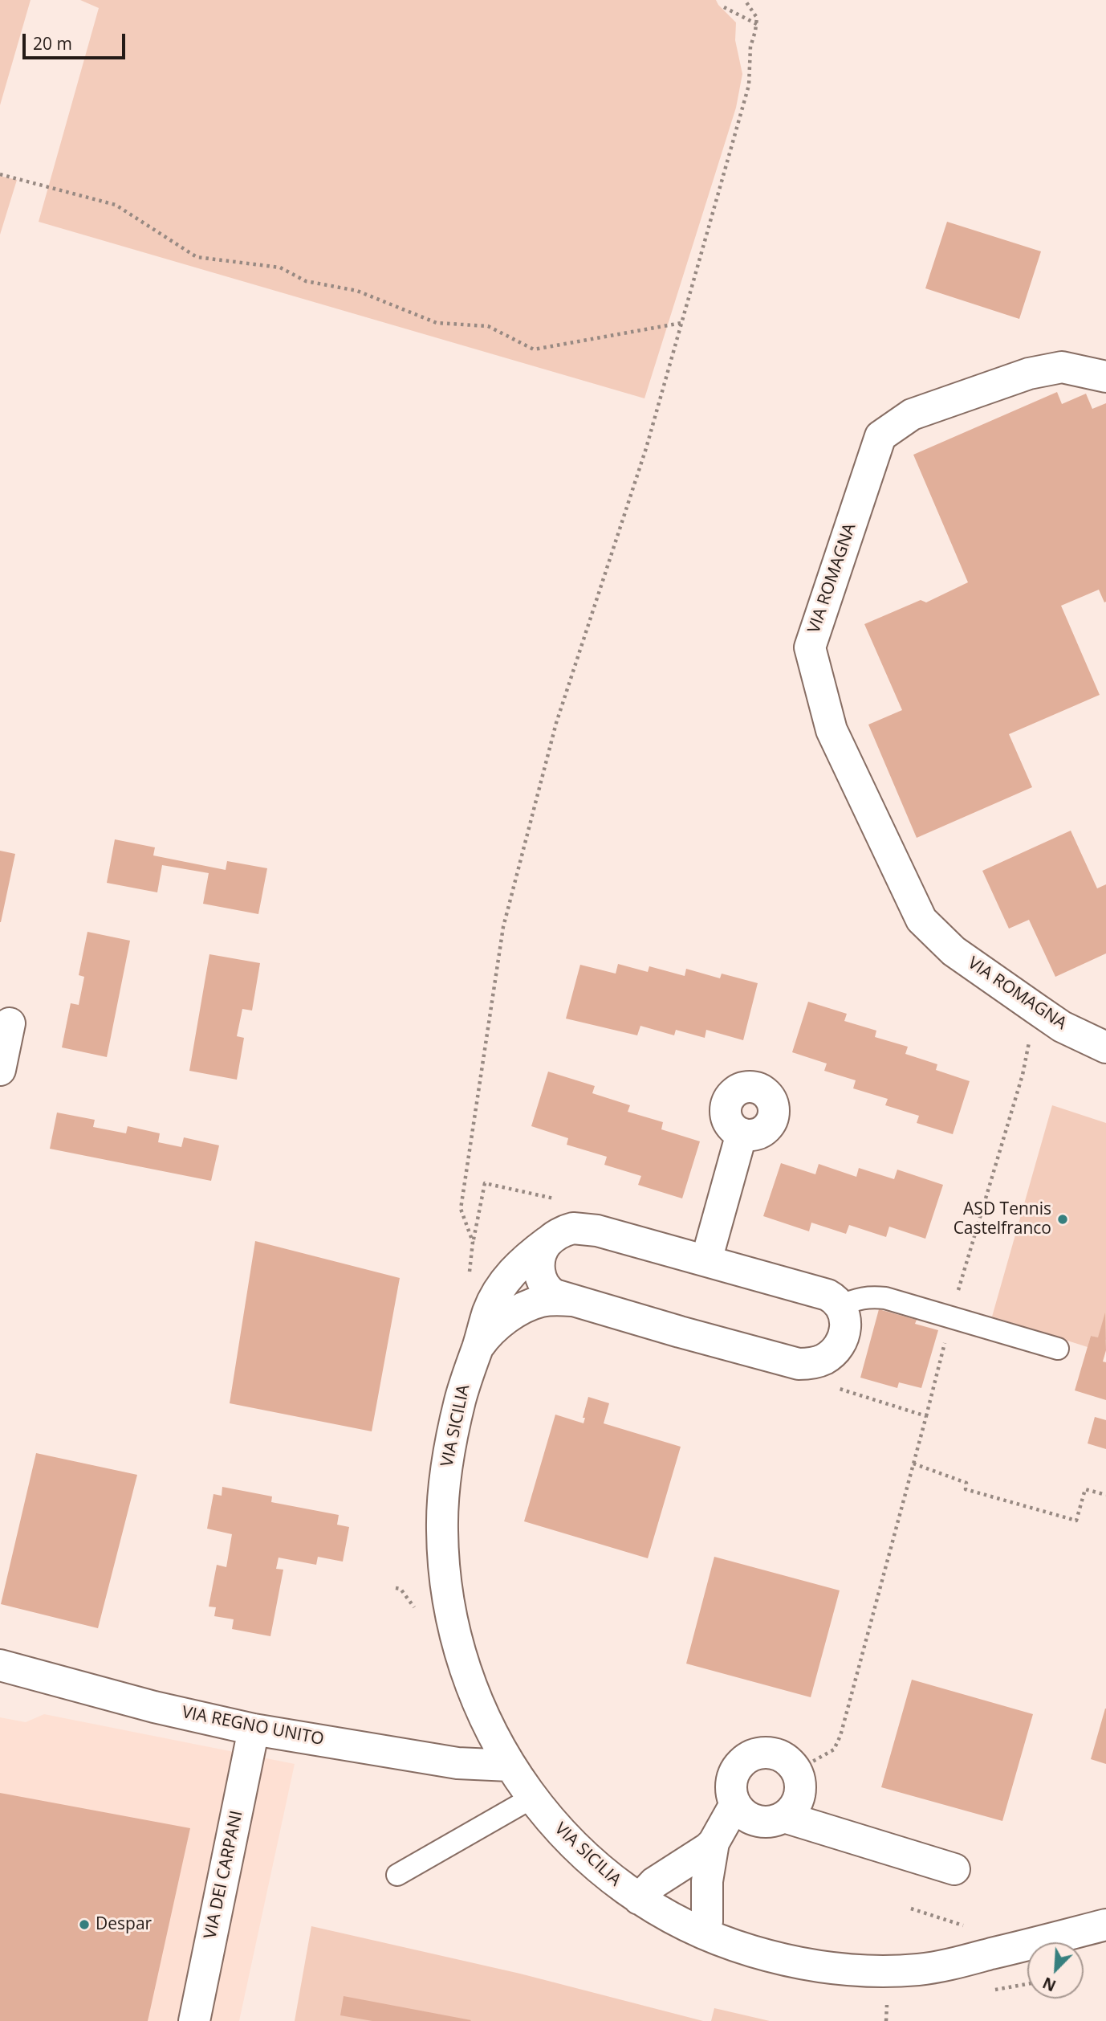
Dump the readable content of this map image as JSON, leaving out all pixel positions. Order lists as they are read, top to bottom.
{
  "streets": {
    "street": [
      "VIA ROMAGNA",
      "VIA SICILIA",
      "VIA REGNO UNITO",
      "VIA DEI CARPANI"
    ]
  },
  "crossings": [
    ["VIA SICILIA", "VIA REGNO UNITO"],
    ["VIA REGNO UNITO", "VIA DEI CARPANI"]
  ],
  "places": ["ASD Tennis Castelfranco", "Despar"],
  "scale_bar": "20 m",
  "north": "bottom left"
}
